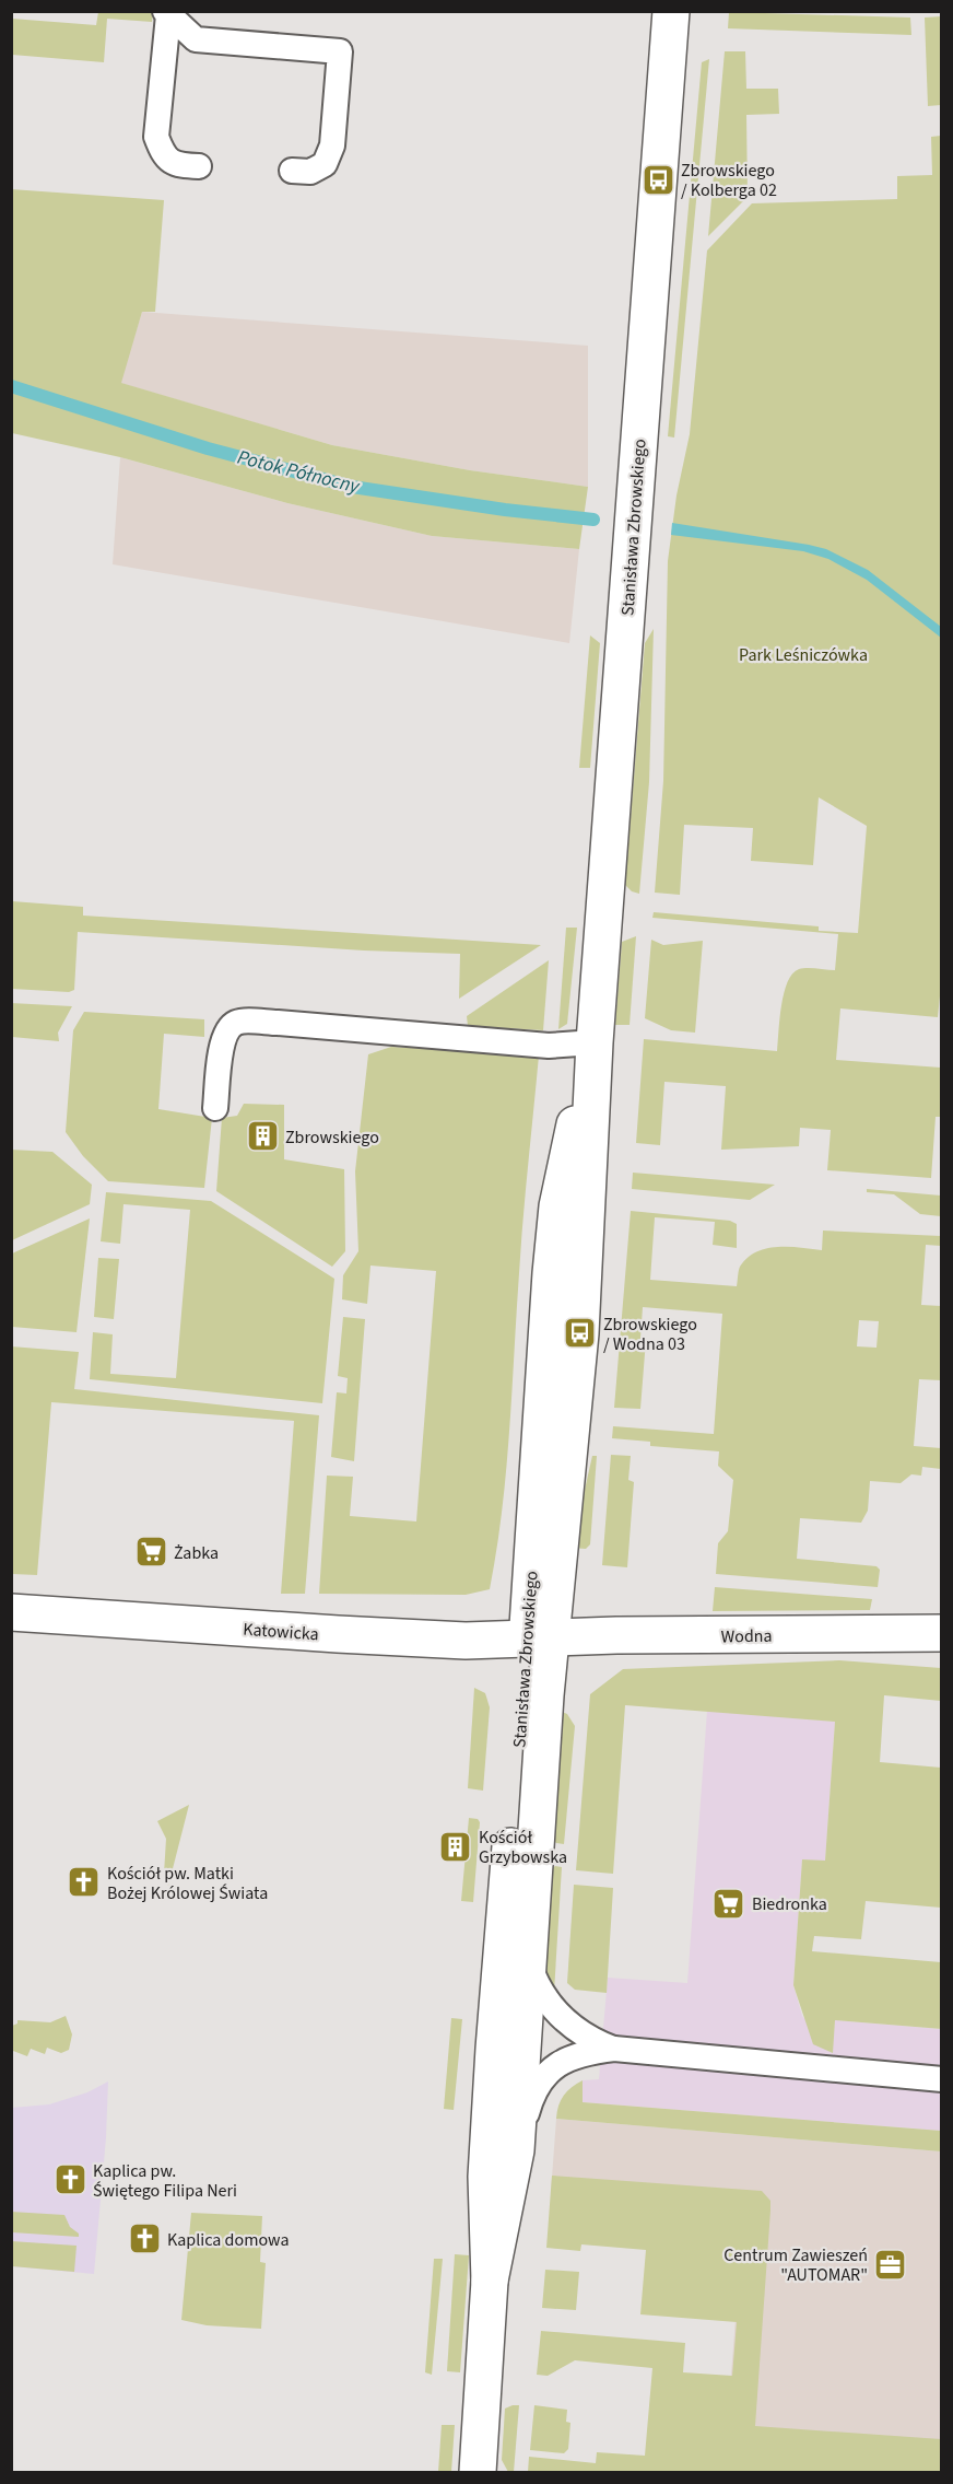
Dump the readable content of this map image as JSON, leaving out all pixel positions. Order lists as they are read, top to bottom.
{
  "streets": {
    "street": ["Stanisława Zbrowskiego", "Katowicka", "Wodna"]
  },
  "crossings": [
    ["Stanisława Zbrowskiego", "Katowicka"],
    ["Stanisława Zbrowskiego", "Wodna"],
    ["Katowicka", "Wodna"]
  ],
  "water": ["Potok Północny"],
  "parks": ["Park Leśniczówka"],
  "places": {
    "bus stop": ["Zbrowskiego / Kolberga 02", "Zbrowskiego / Wodna 03"],
    "building": ["Zbrowskiego", "Kościół Grzybowska"],
    "supermarket": ["Żabka", "Biedronka"],
    "church": ["Kościół pw. Matki Bożej Królowej Świata", "Kaplica pw. Świętego Filipa Neri", "Kaplica domowa"],
    "office": ["Centrum Zawieszeń \"AUTOMAR\""]
  }
}
